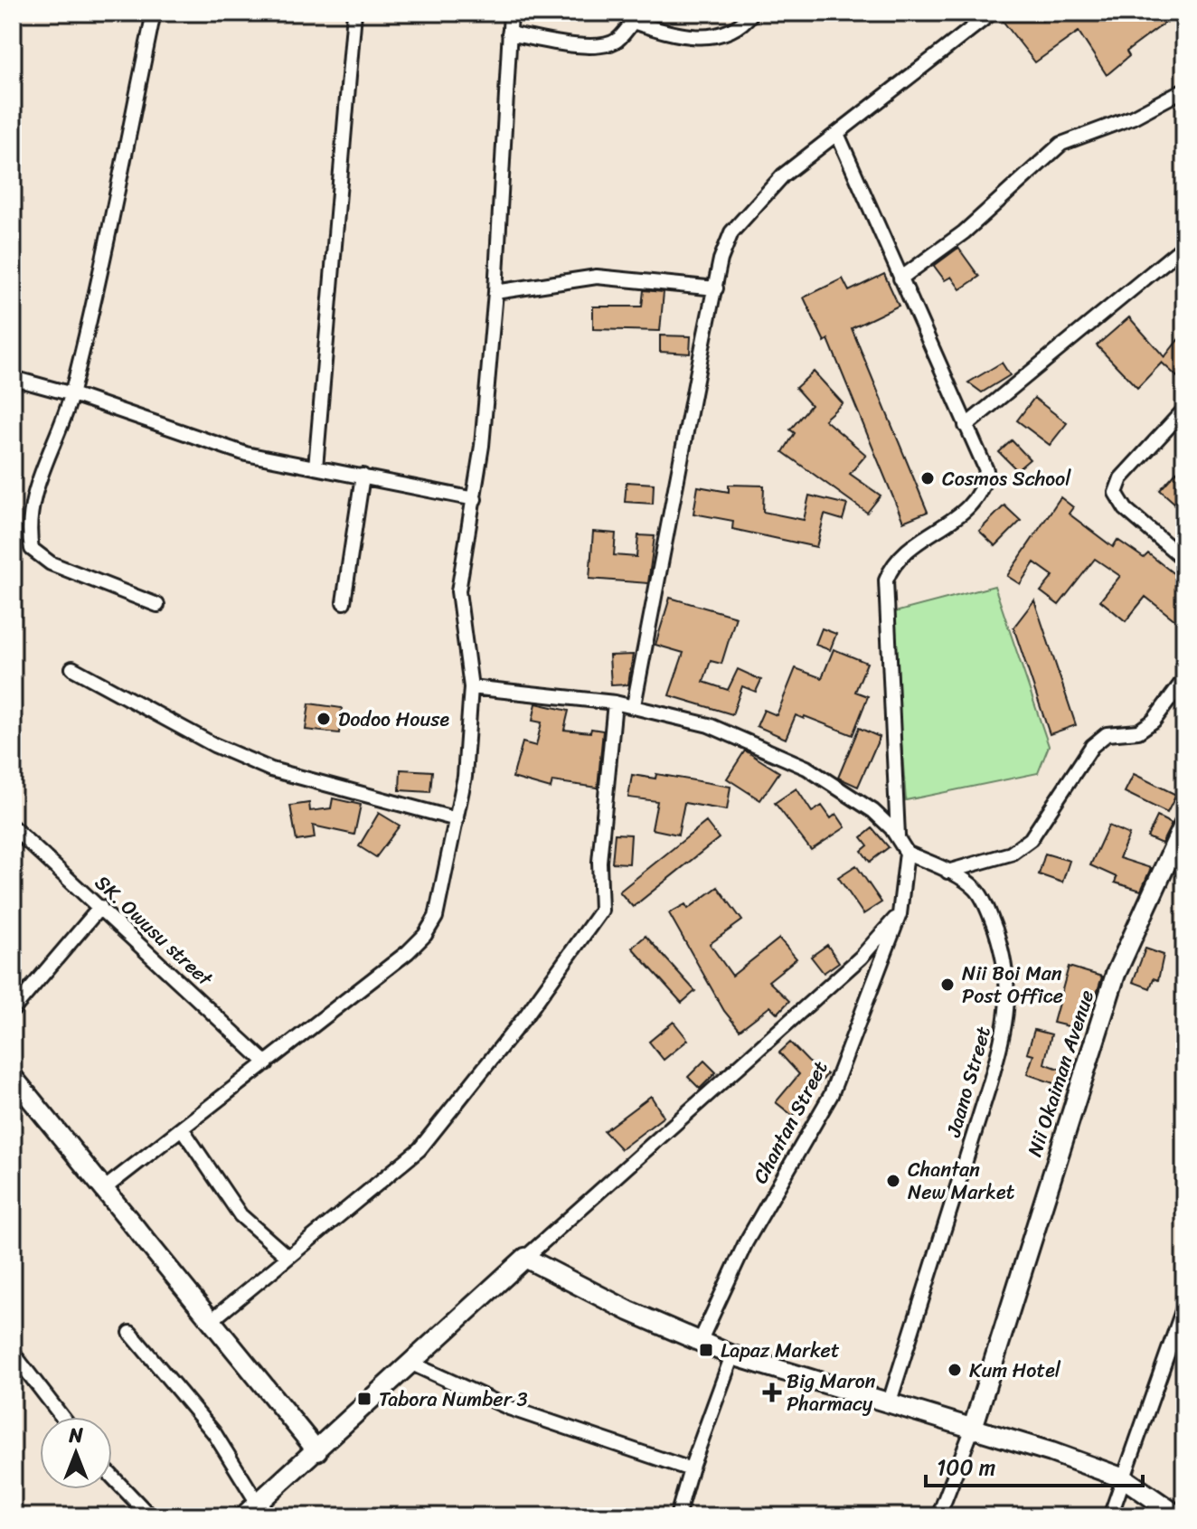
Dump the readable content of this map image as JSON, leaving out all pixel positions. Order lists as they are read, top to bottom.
{
  "streets": {
    "street": [
      "SK. Owusu street",
      "Nii Okaiman Avenue",
      "Jaano Street",
      "Chantan Street"
    ]
  },
  "crossings": [
    ["Jaano Street", "Chantan Street"]
  ],
  "places": {
    "other": [
      "Cosmos School",
      "Dodoo House",
      "Nii Boi Man Post Office",
      "Chantan New Market",
      "Kum Hotel"
    ],
    "transit": ["Lapaz Market", "Tabora Number 3"],
    "health": ["Big Maron Pharmacy"]
  },
  "scale_bar": "100 m",
  "north": "top"
}
